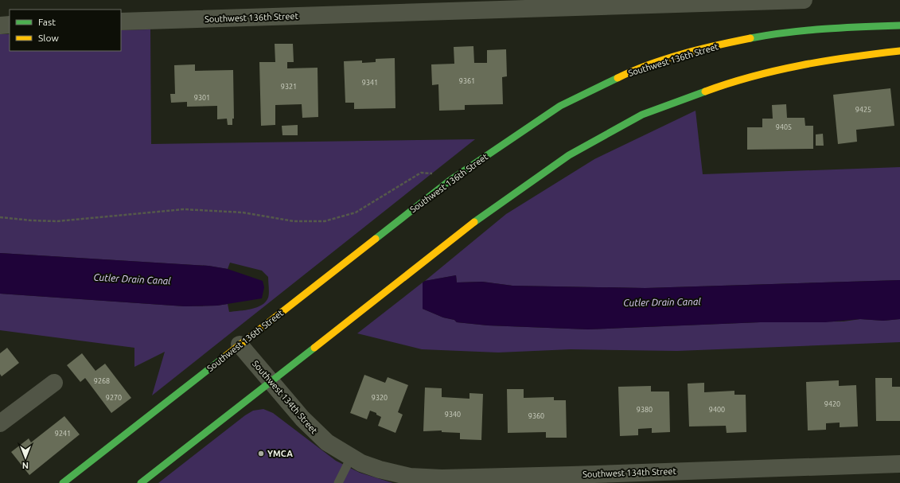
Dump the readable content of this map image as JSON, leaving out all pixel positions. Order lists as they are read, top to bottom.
{
  "streets": {
    "street": ["Southwest 136th Street", "Southwest 134th Street"]
  },
  "crossings": [
    ["Southwest 136th Street", "Southwest 134th Street"]
  ],
  "water": ["Cutler Drain Canal"],
  "places": ["YMCA"],
  "house_numbers": [
    "9361",
    "9341",
    "9321",
    "9301",
    "9425",
    "9405",
    "9268",
    "9270",
    "9320",
    "9420",
    "9380",
    "9400",
    "9340",
    "9360",
    "9241"
  ],
  "legend": ["Fast", "Slow"],
  "north": "bottom"
}
